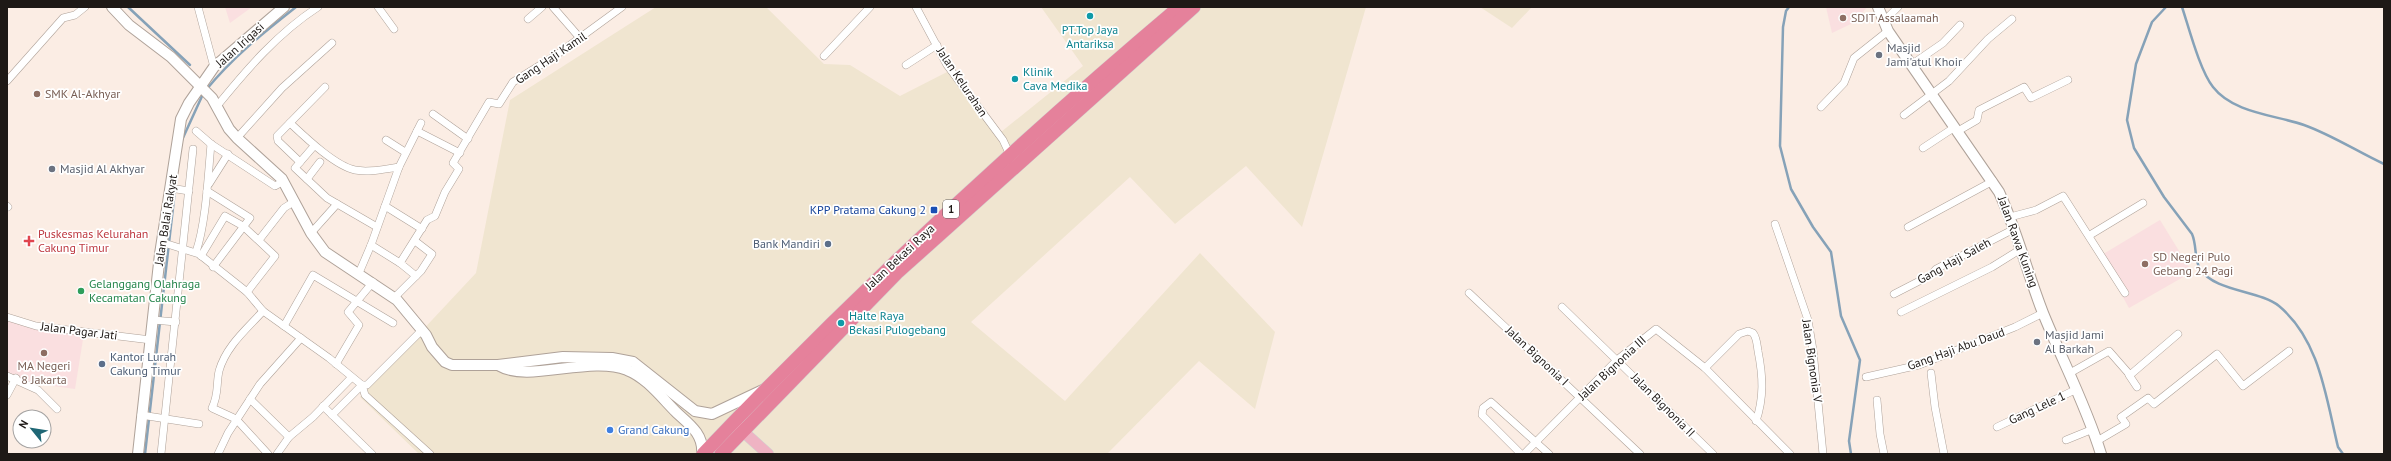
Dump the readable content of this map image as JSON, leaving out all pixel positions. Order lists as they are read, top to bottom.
{
  "streets": {
    "highway": ["1", "Jalan Bekasi Raya"],
    "street": [
      "Jalan Irigasi",
      "Gang Haji Kamil",
      "Jalan Kelurahan",
      "Jalan Balai Rakyat",
      "Jalan Rawa Kuning",
      "Gang Haji Saleh",
      "Jalan Pagar Jati",
      "Gang Haji Abu Daud",
      "Jalan Bignonia I",
      "Jalan Bignonia V",
      "Jalan Bignonia III",
      "Jalan Bignonia II",
      "Gang Lele 1"
    ]
  },
  "crossings": [
    ["Jalan Irigasi", "Jalan Balai Rakyat"],
    ["Jalan Kelurahan", "Jalan Bekasi Raya"],
    ["Jalan Balai Rakyat", "Jalan Pagar Jati"],
    ["Jalan Rawa Kuning", "Gang Haji Saleh"],
    ["Jalan Rawa Kuning", "Gang Haji Abu Daud"],
    ["Jalan Rawa Kuning", "Gang Lele 1"],
    ["Jalan Bignonia I", "Jalan Bignonia III"],
    ["Jalan Bignonia III", "Jalan Bignonia II"]
  ],
  "places": {
    "other": [
      "PT.Top Jaya Antariksa",
      "SDIT Assalaamah",
      "Masjid Jami'atul Khoir",
      "Klinik Cava Medika",
      "SMK Al-Akhyar",
      "Masjid Al Akhyar",
      "Bank Mandiri",
      "SD Negeri Pulo Gebang 24 Pagi",
      "Gelanggang Olahraga Kecamatan Cakung",
      "Halte Raya Bekasi Pulogebang",
      "Masjid Jami Al Barkah",
      "MA Negeri 8 Jakarta",
      "Kantor Lurah Cakung Timur",
      "Grand Cakung"
    ],
    "transit": ["KPP Pratama Cakung 2"],
    "health": ["Puskesmas Kelurahan Cakung Timur"]
  },
  "north": "top left"
}
